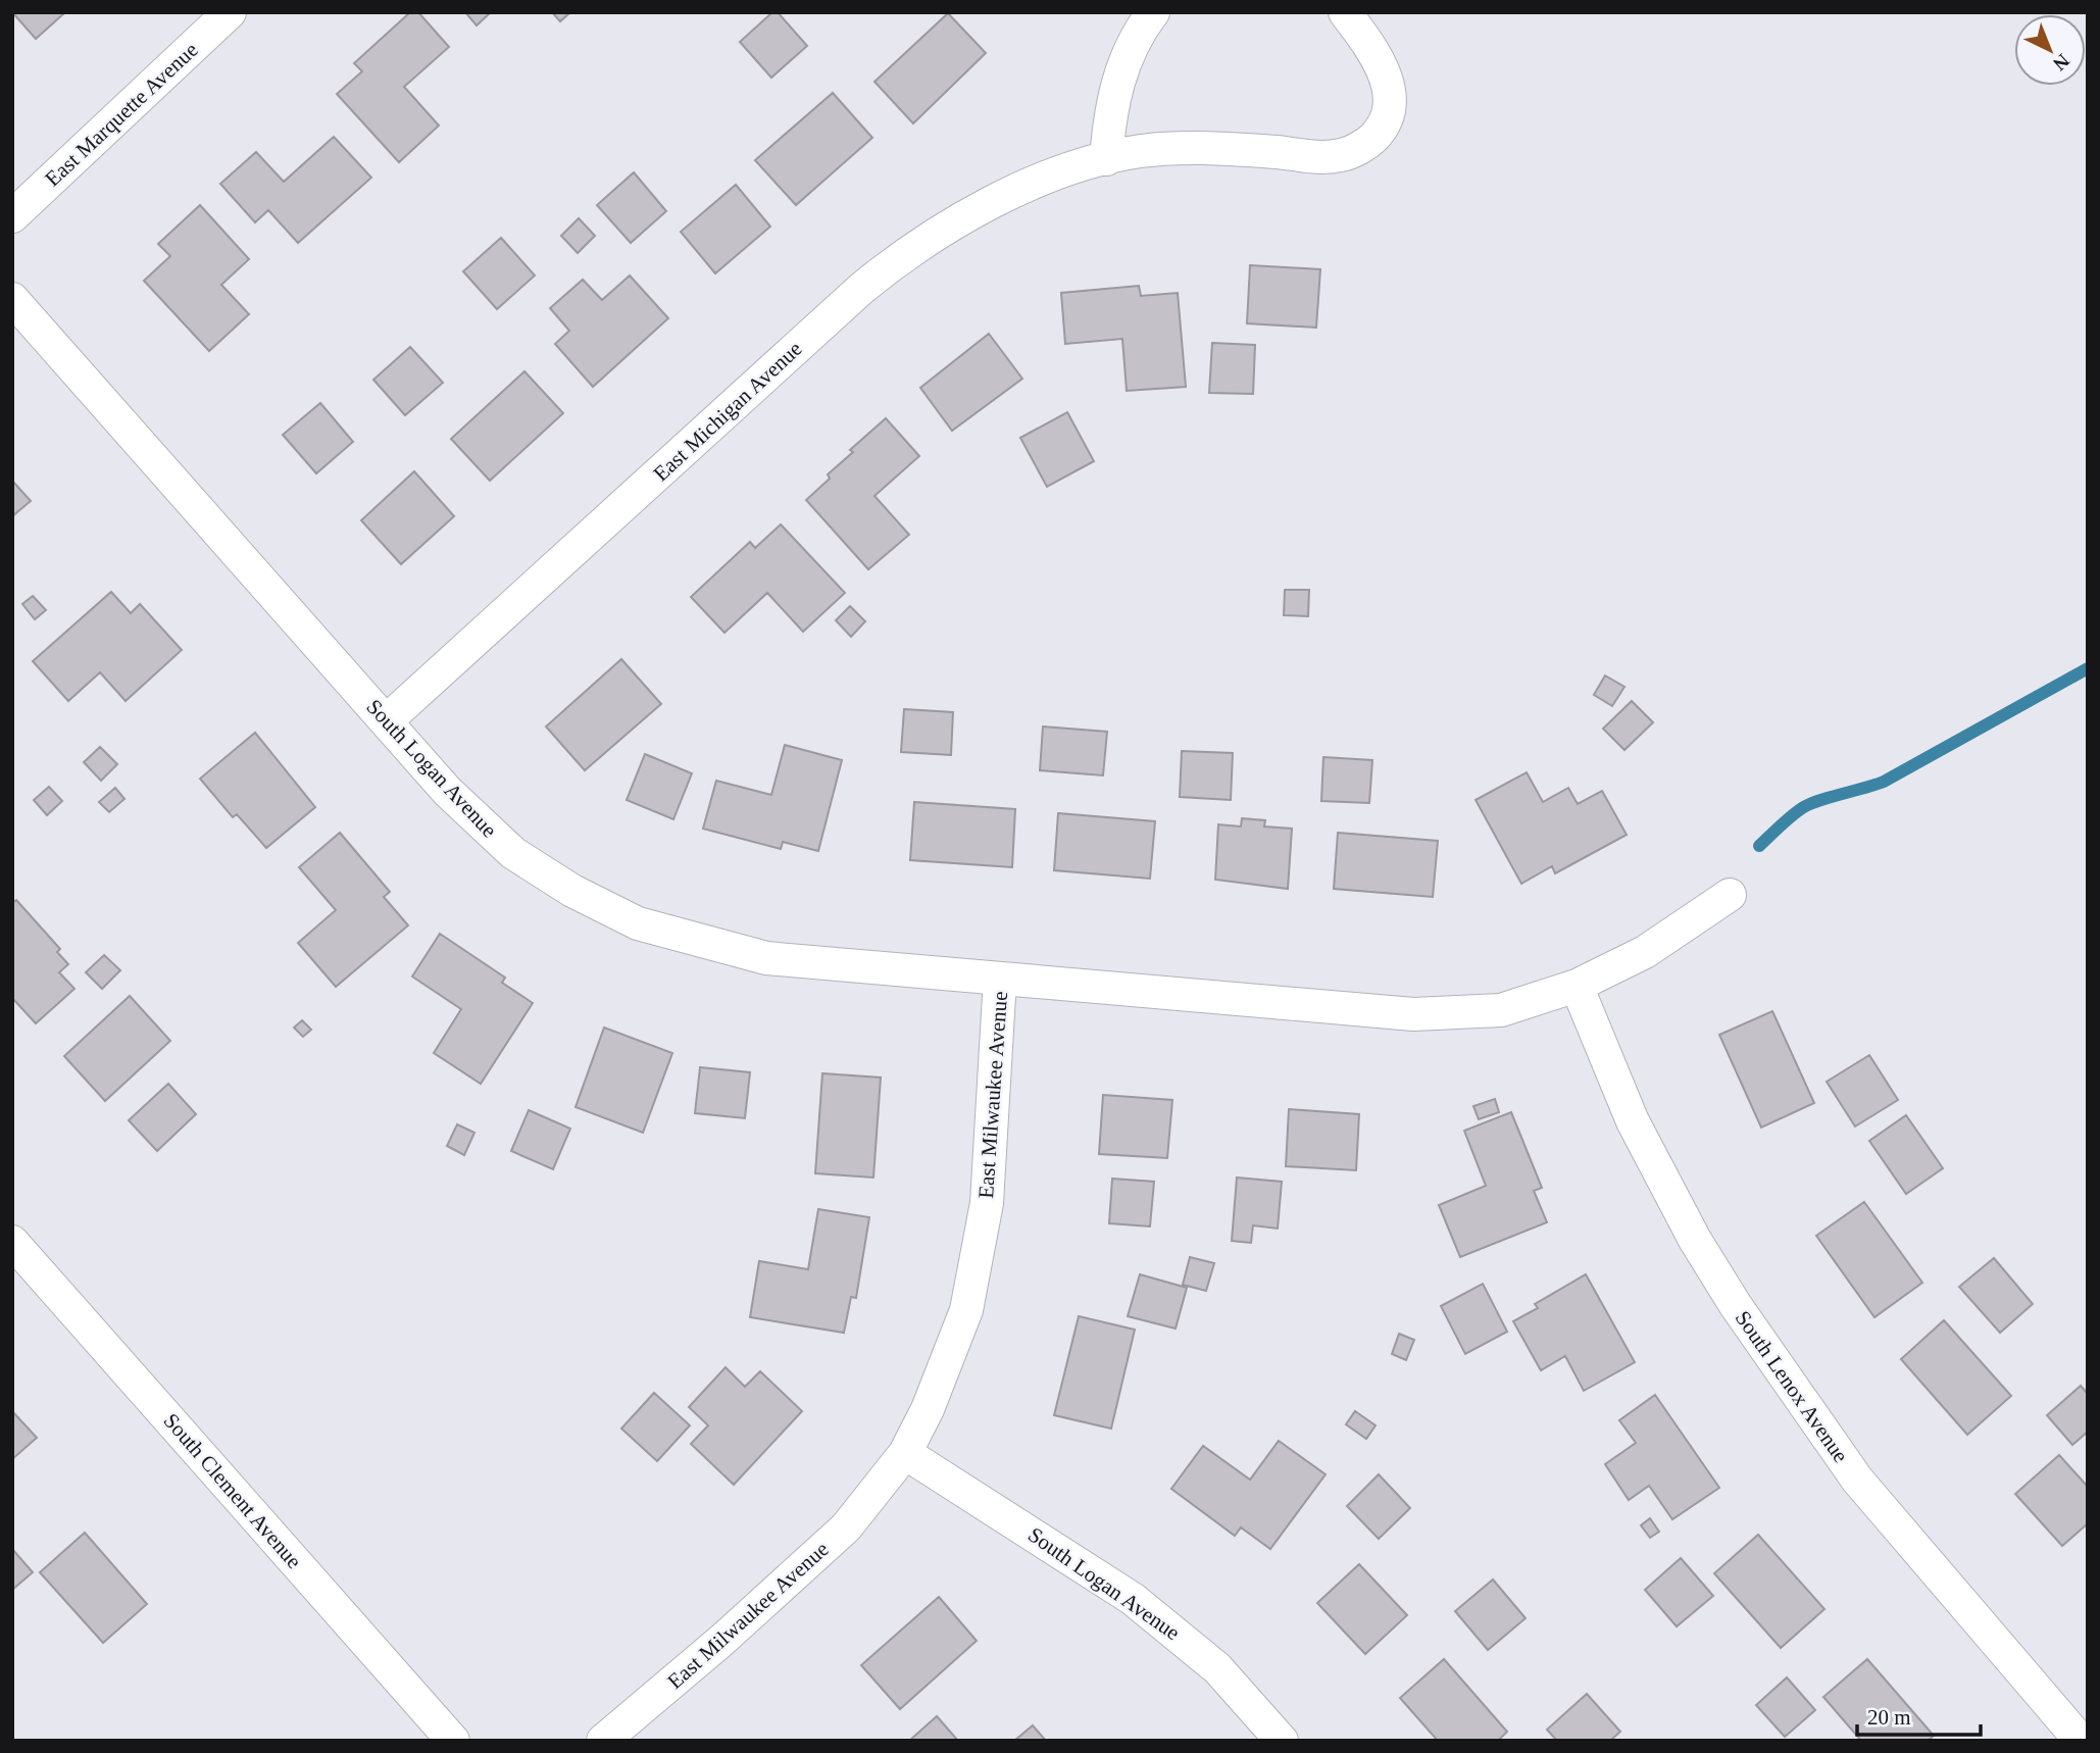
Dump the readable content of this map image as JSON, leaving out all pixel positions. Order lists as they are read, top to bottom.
{
  "streets": {
    "street": [
      "East Marquette Avenue",
      "East Michigan Avenue",
      "South Logan Avenue",
      "East Milwaukee Avenue",
      "South Lenox Avenue",
      "South Clement Avenue"
    ]
  },
  "crossings": [
    ["East Michigan Avenue", "South Logan Avenue"],
    ["South Logan Avenue", "East Milwaukee Avenue"],
    ["East Milwaukee Avenue", "South Lenox Avenue"]
  ],
  "scale_bar": "20 m",
  "north": "bottom right"
}
